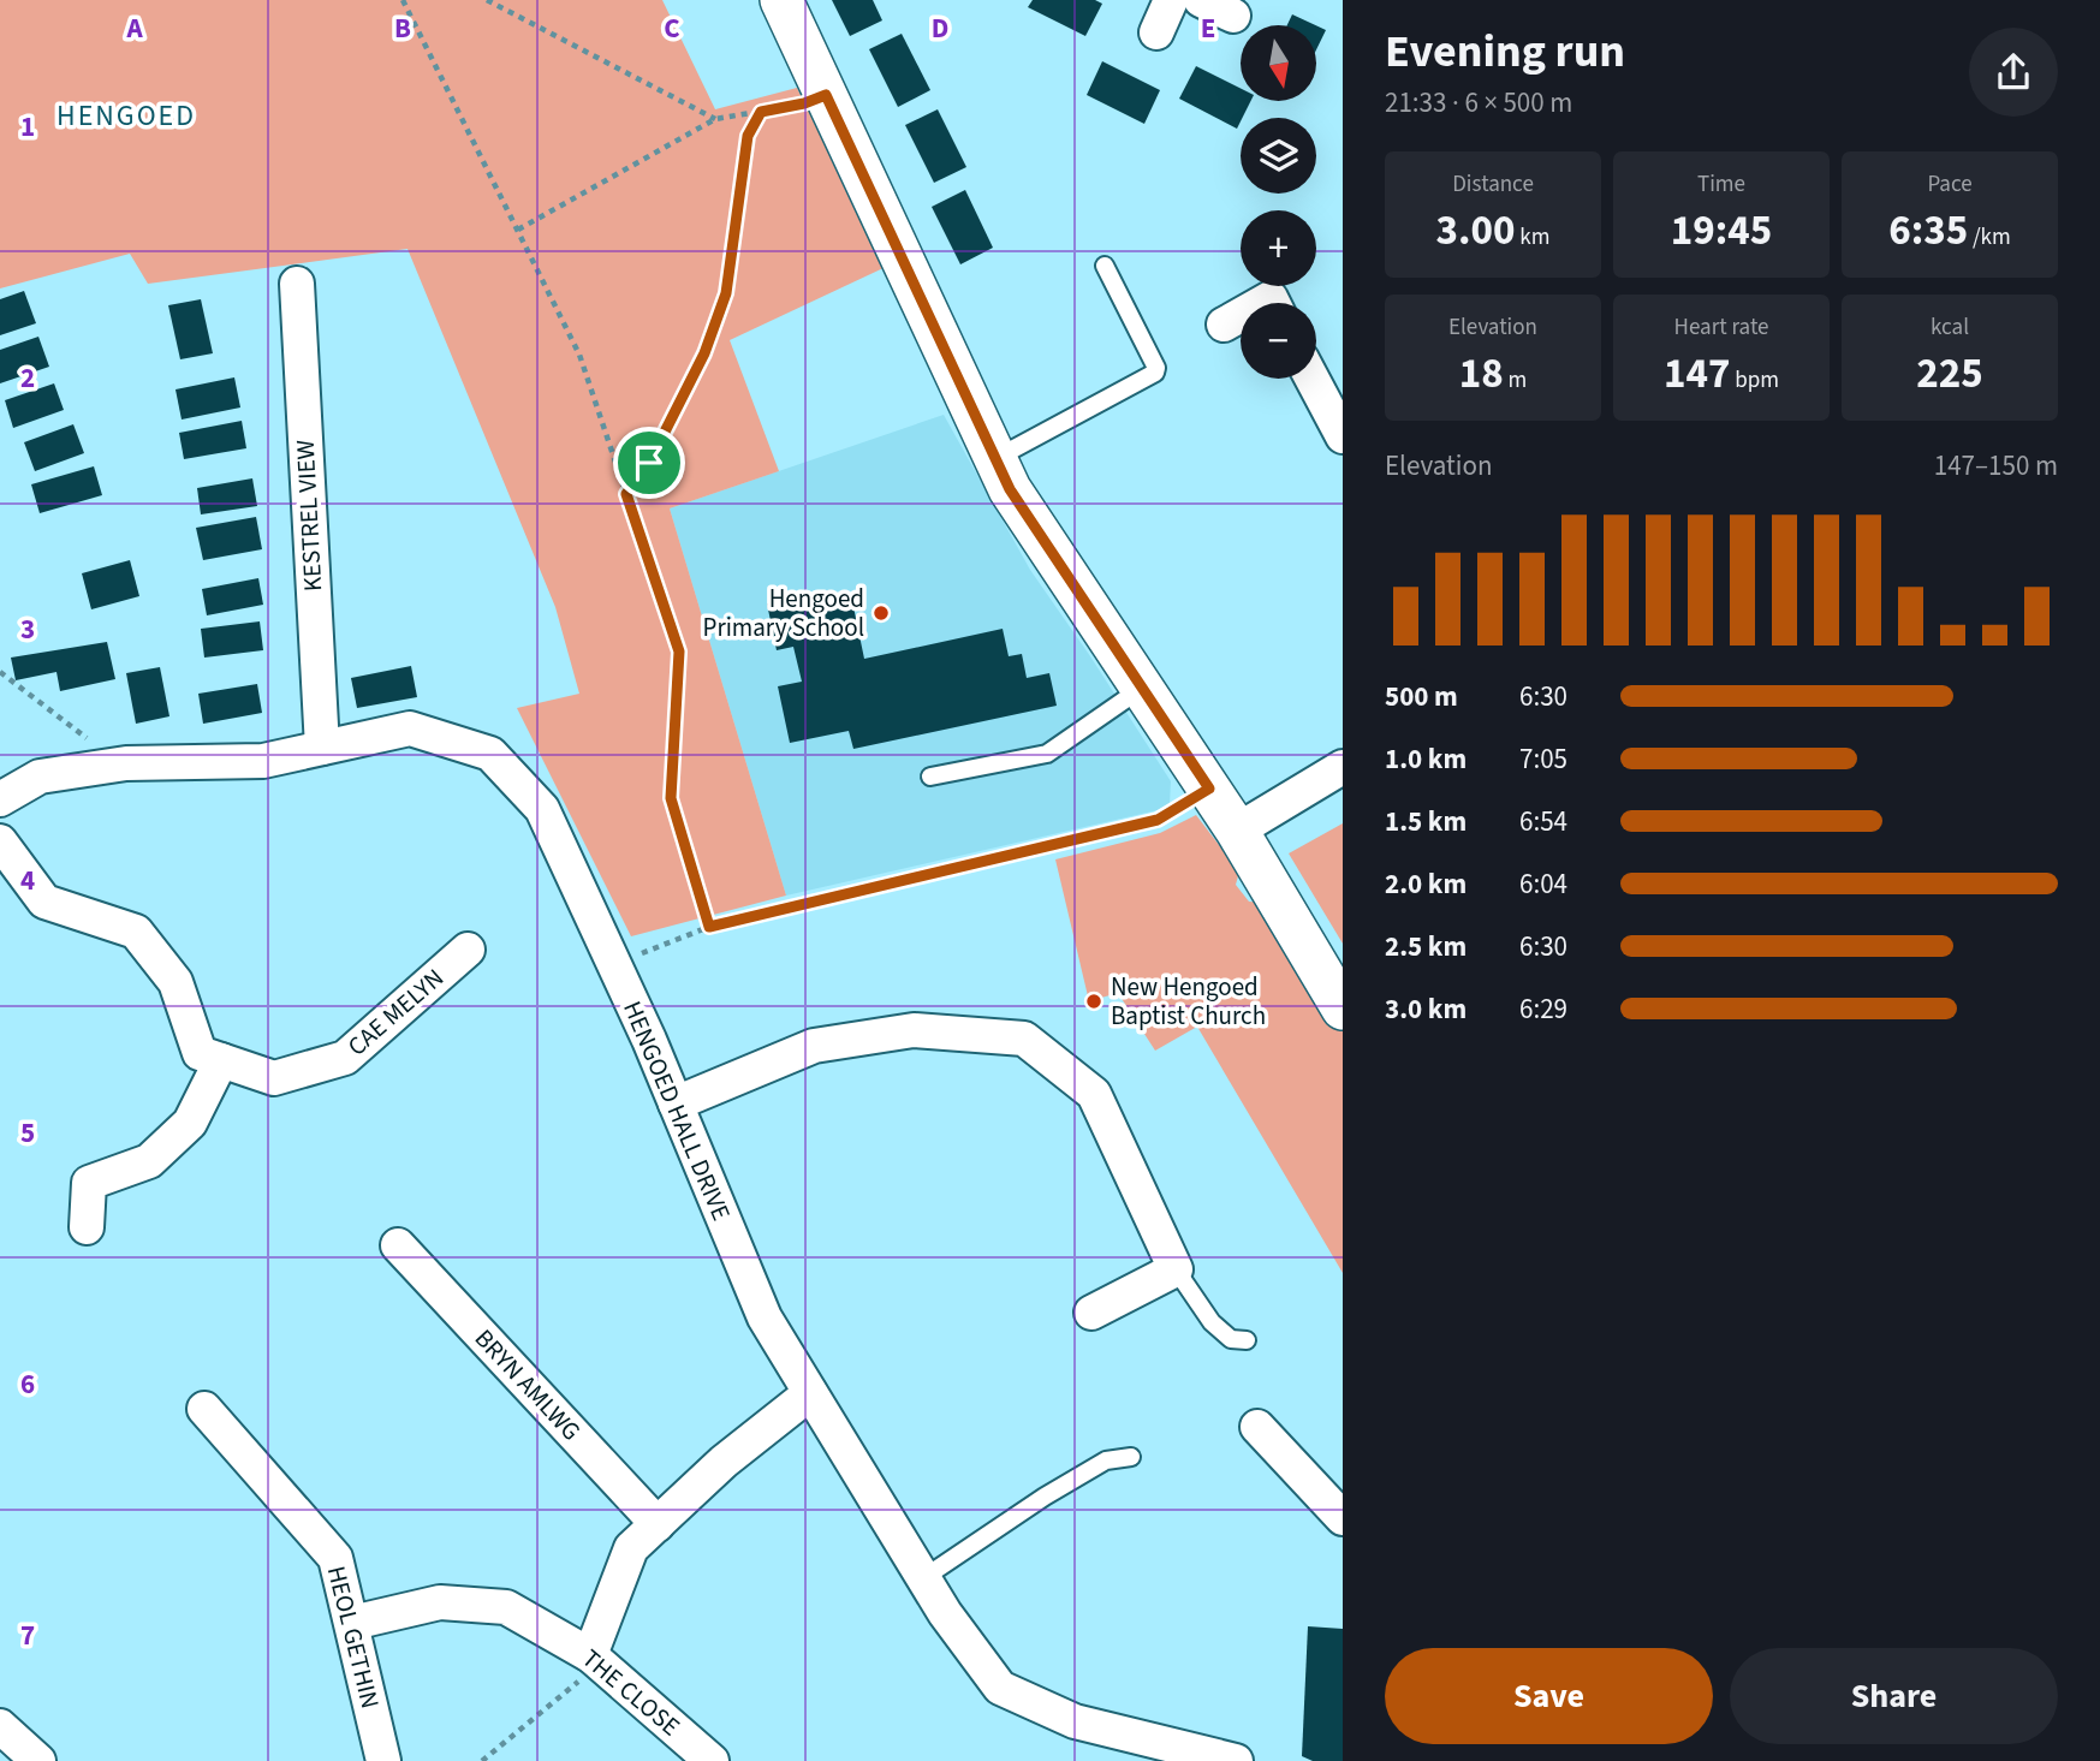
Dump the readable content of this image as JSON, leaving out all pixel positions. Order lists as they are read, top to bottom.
{
  "streets": {
    "street": [
      "KESTREL VIEW",
      "CAE MELYN",
      "HENGOED HALL DRIVE",
      "BRYN AMLWG",
      "HEOL GETHIN",
      "THE CLOSE"
    ]
  },
  "crossings": [
    ["KESTREL VIEW", "HENGOED HALL DRIVE"],
    ["HEOL GETHIN", "THE CLOSE"]
  ],
  "districts": ["HENGOED"],
  "places": ["Hengoed Primary School", "New Hengoed Baptist Church"],
  "north": "bottom",
  "page": {
    "heading": ["Evening run", "21:33 · 6 × 500 m"],
    "map_buttons": ["+", "−"],
    "stats": [
      ["Distance", "3.00 km"],
      ["Time", "19:45"],
      ["Pace", "6:35 /km"],
      ["Elevation", "18 m"],
      ["Heart rate", "147 bpm"],
      ["kcal", "225"]
    ],
    "chart": ["Elevation", "147–150 m"],
    "list": [
      {
        "name": "500 m",
        "note": "6:30"
      },
      {
        "name": "1.0 km",
        "note": "7:05"
      },
      {
        "name": "1.5 km",
        "note": "6:54"
      },
      {
        "name": "2.0 km",
        "note": "6:04"
      },
      {
        "name": "2.5 km",
        "note": "6:30"
      },
      {
        "name": "3.0 km",
        "note": "6:29"
      }
    ],
    "buttons": ["Save", "Share"]
  },
  "grid": {
    "columns": [
      "A",
      "B",
      "C",
      "D",
      "E"
    ],
    "rows": [
      "1",
      "2",
      "3",
      "4",
      "5",
      "6",
      "7"
    ]
  }
}
